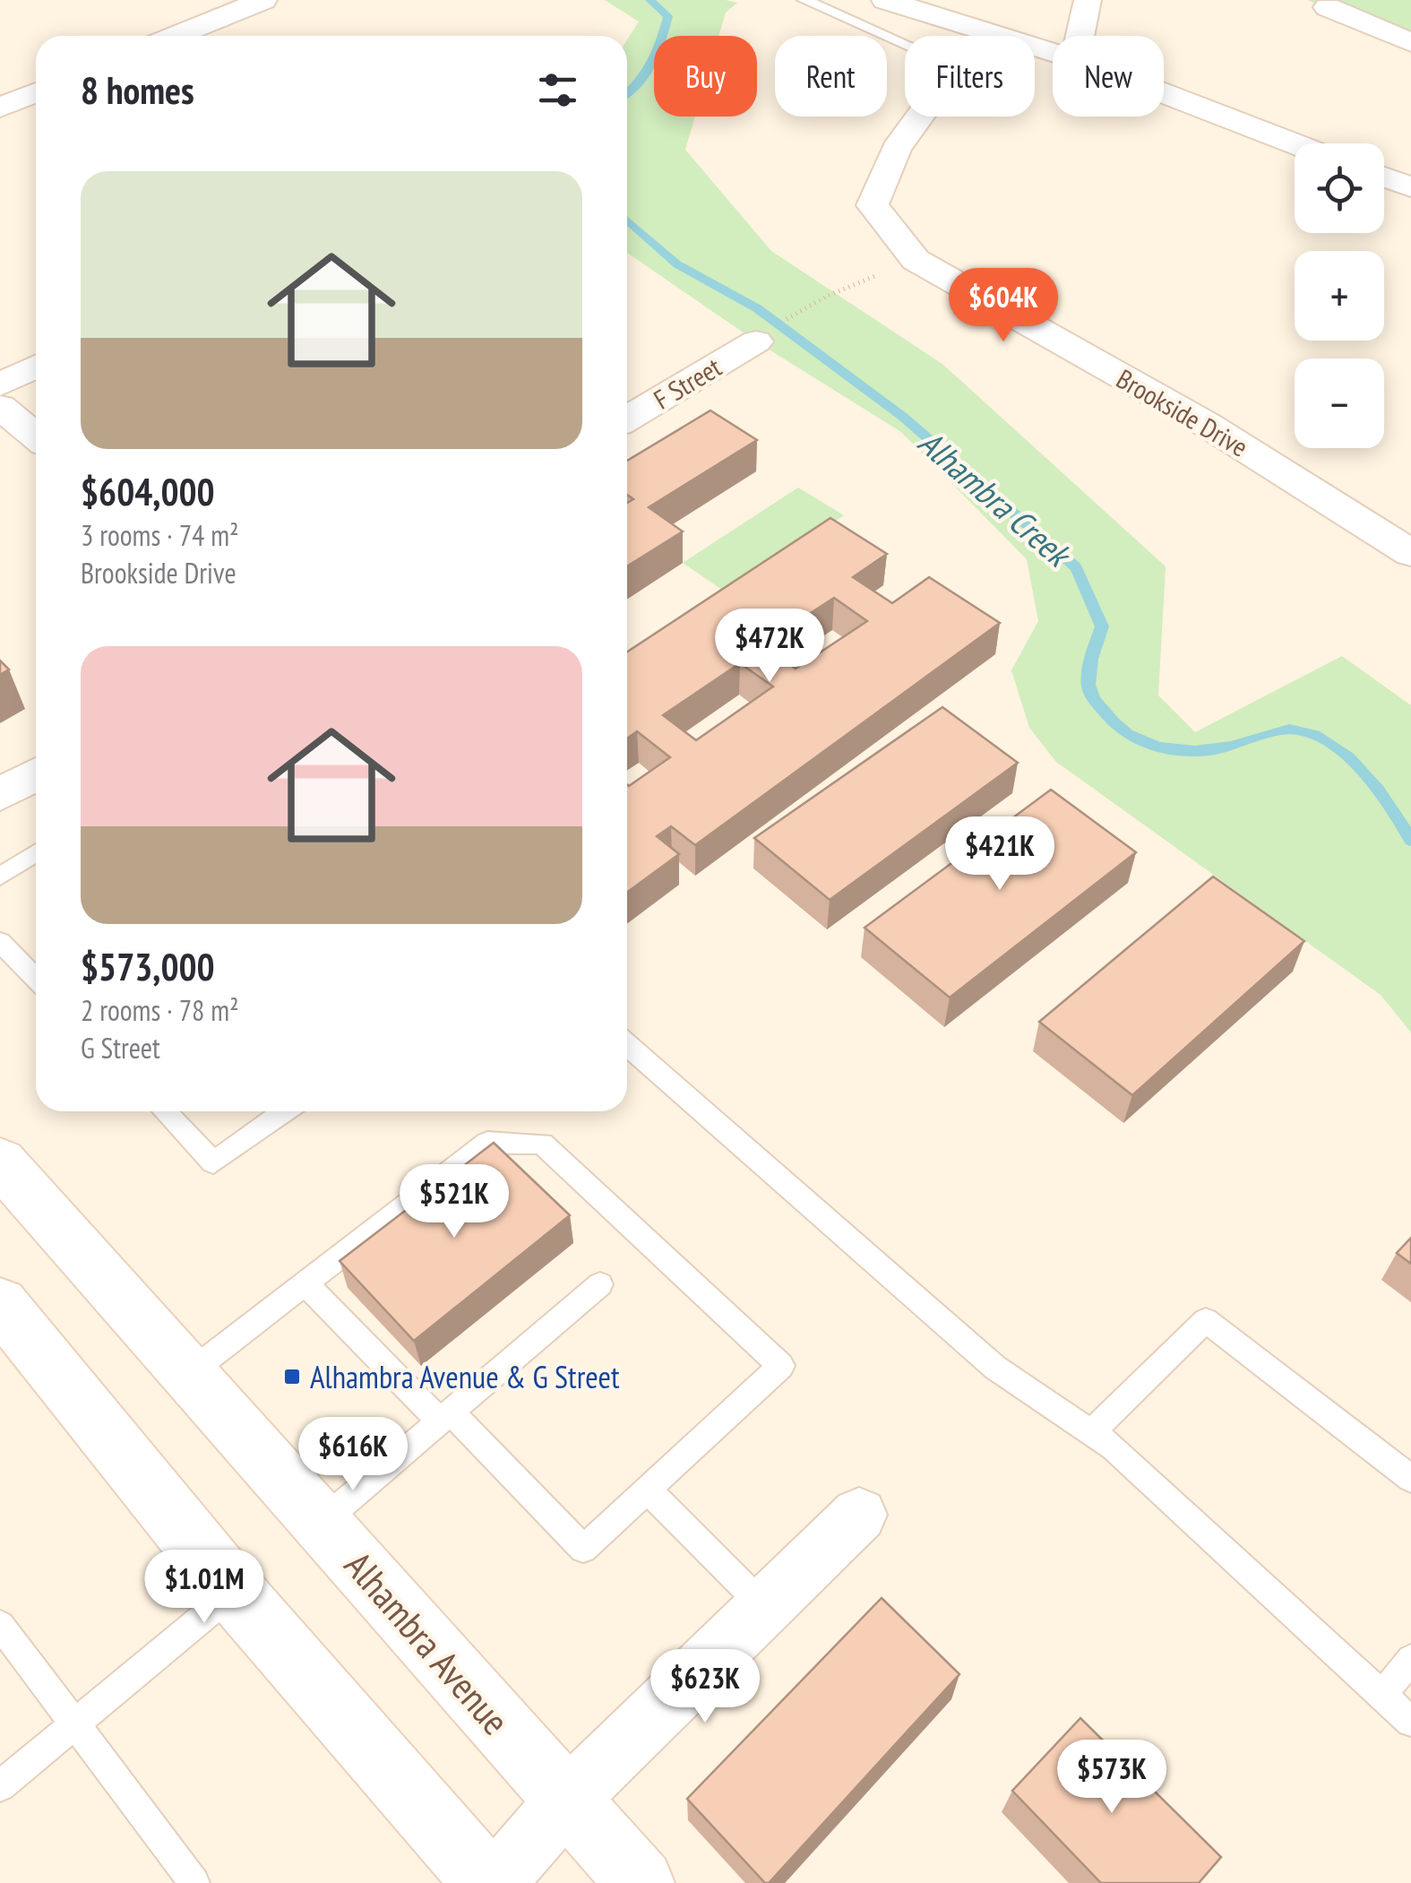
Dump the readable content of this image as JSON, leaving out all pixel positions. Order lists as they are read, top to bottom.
{
  "streets": {
    "main road": ["Alhambra Avenue"],
    "street": ["F Street", "Brookside Drive"]
  },
  "water": ["Alhambra Creek"],
  "places": {
    "transit": ["Alhambra Avenue & G Street"]
  },
  "page": {
    "chip": [
      "Buy",
      "Rent",
      "Filters",
      "New"
    ],
    "heading": "8 homes",
    "map_buttons": ["+", "−"],
    "list": [
      {
        "name": "$604,000",
        "note": "3 rooms · 74 m² · Brookside Drive"
      },
      {
        "name": "$573,000",
        "note": "2 rooms · 78 m² · G Street"
      }
    ],
    "price": [
      "$604K",
      "$472K",
      "$421K",
      "$521K",
      "$616K",
      "$1.01M",
      "$623K",
      "$573K"
    ]
  }
}
